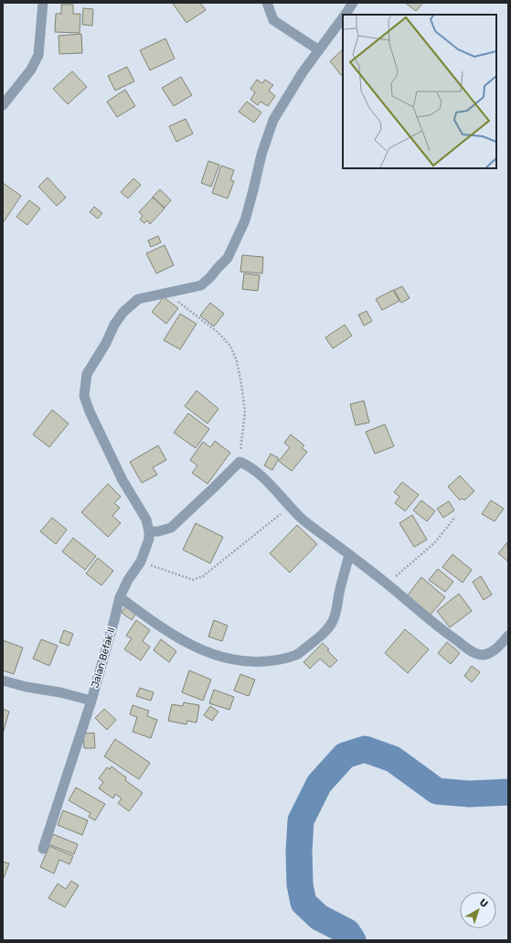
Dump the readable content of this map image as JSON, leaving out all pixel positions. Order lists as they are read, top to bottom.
{
  "streets": {
    "street": ["Jalan Befak ll"]
  },
  "north": "top right"
}
